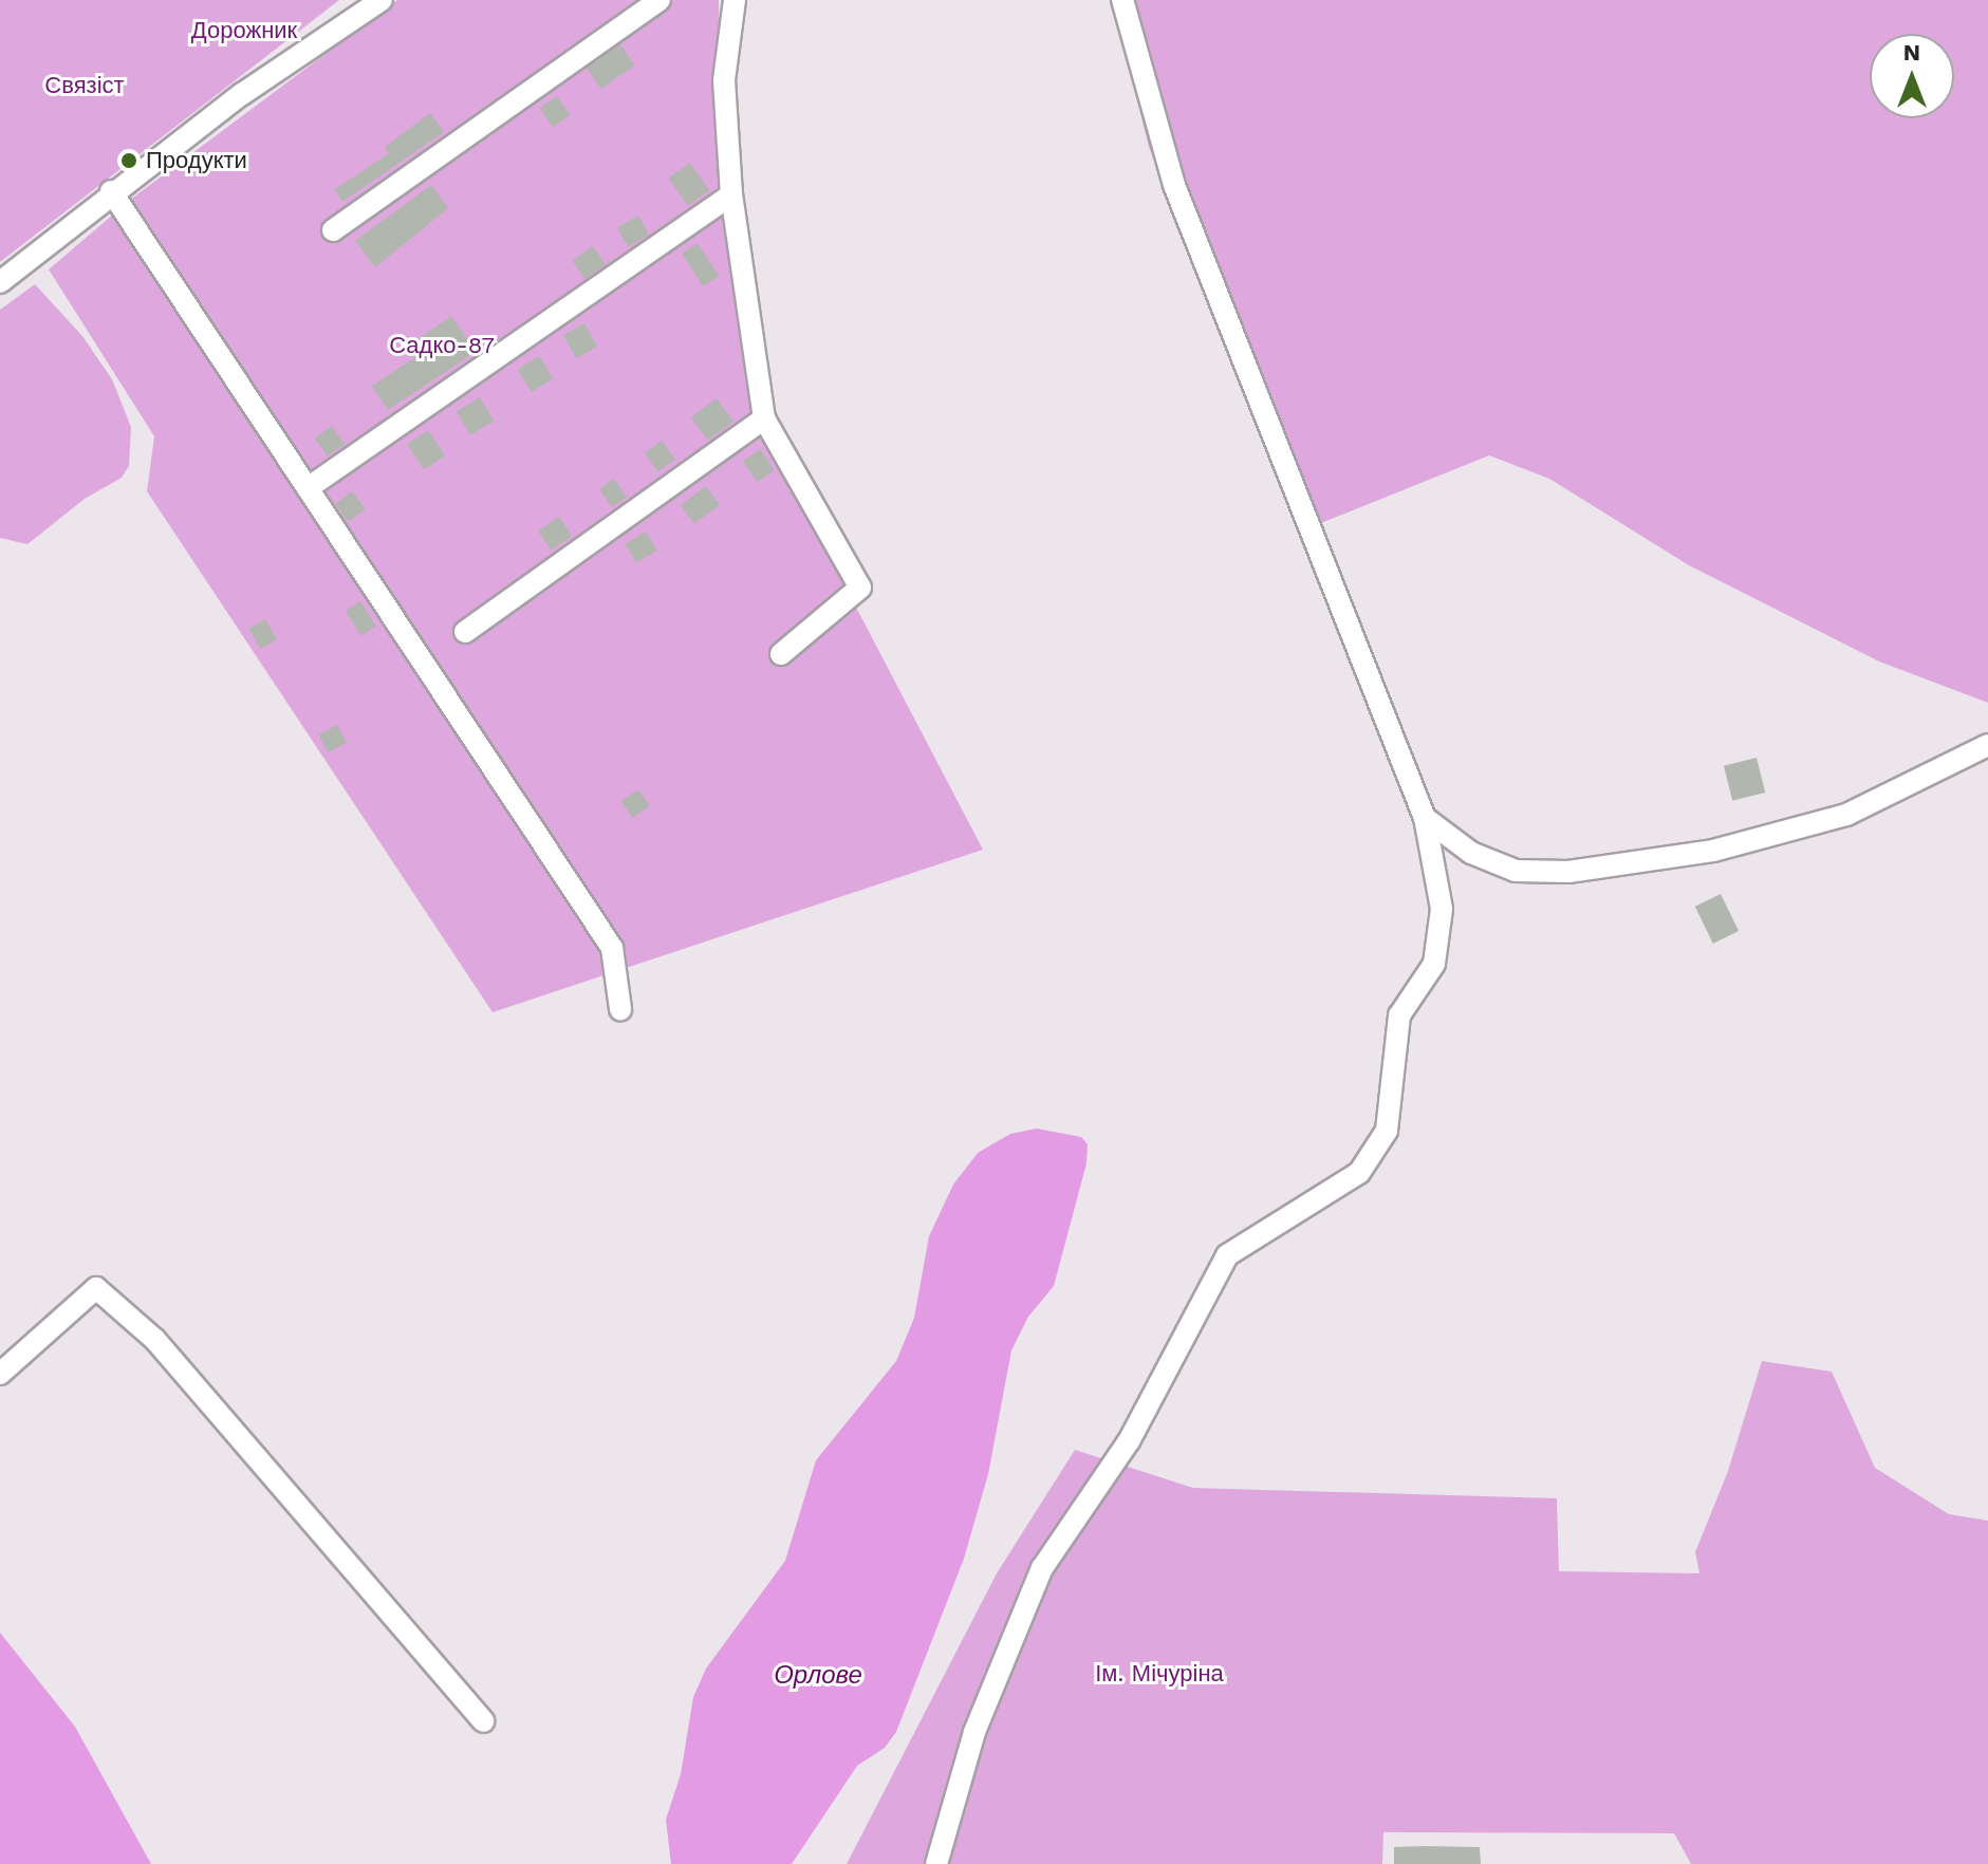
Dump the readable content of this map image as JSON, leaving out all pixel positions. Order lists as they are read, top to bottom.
{
  "water": ["Орлове"],
  "parks": [
    "Дорожник",
    "Связіст",
    "Садко-87",
    "Ім. Мічуріна"
  ],
  "places": ["Продукти"],
  "north": "top"
}
